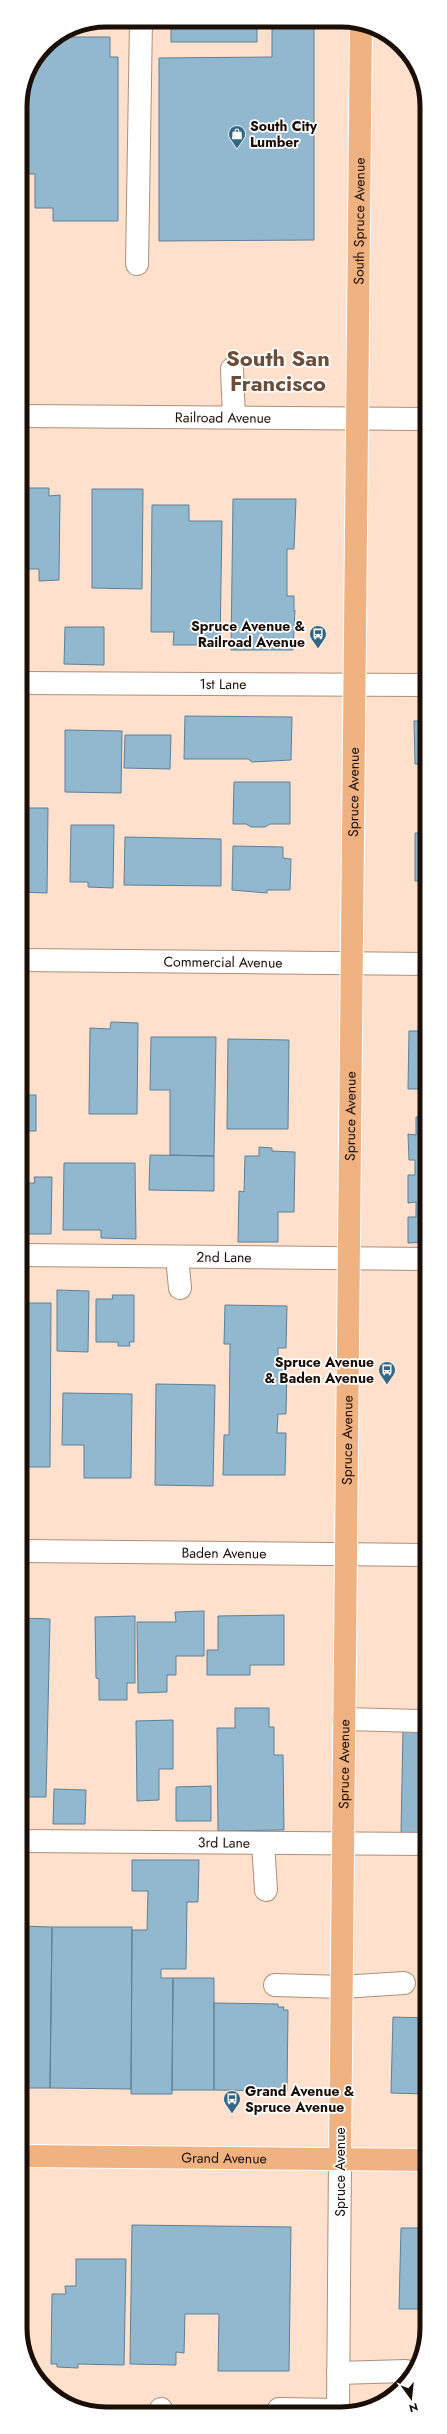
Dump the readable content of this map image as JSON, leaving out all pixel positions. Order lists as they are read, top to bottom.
{
  "streets": {
    "main road": ["South Spruce Avenue", "Spruce Avenue", "Grand Avenue"],
    "street": [
      "Railroad Avenue",
      "1st Lane",
      "Commercial Avenue",
      "2nd Lane",
      "Baden Avenue",
      "3rd Lane"
    ]
  },
  "crossings": [
    ["South Spruce Avenue", "Railroad Avenue"],
    ["South Spruce Avenue", "Spruce Avenue"],
    ["Railroad Avenue", "Spruce Avenue"],
    ["1st Lane", "Spruce Avenue"],
    ["Spruce Avenue", "Commercial Avenue"],
    ["Spruce Avenue", "2nd Lane"],
    ["Spruce Avenue", "Baden Avenue"],
    ["Spruce Avenue", "3rd Lane"],
    ["Spruce Avenue", "Grand Avenue"]
  ],
  "districts": ["South San Francisco"],
  "places": {
    "shop": ["South City Lumber"],
    "bus stop": ["Spruce Avenue & Railroad Avenue", "Spruce Avenue & Baden Avenue", "Grand Avenue & Spruce Avenue"]
  },
  "north": "bottom"
}
